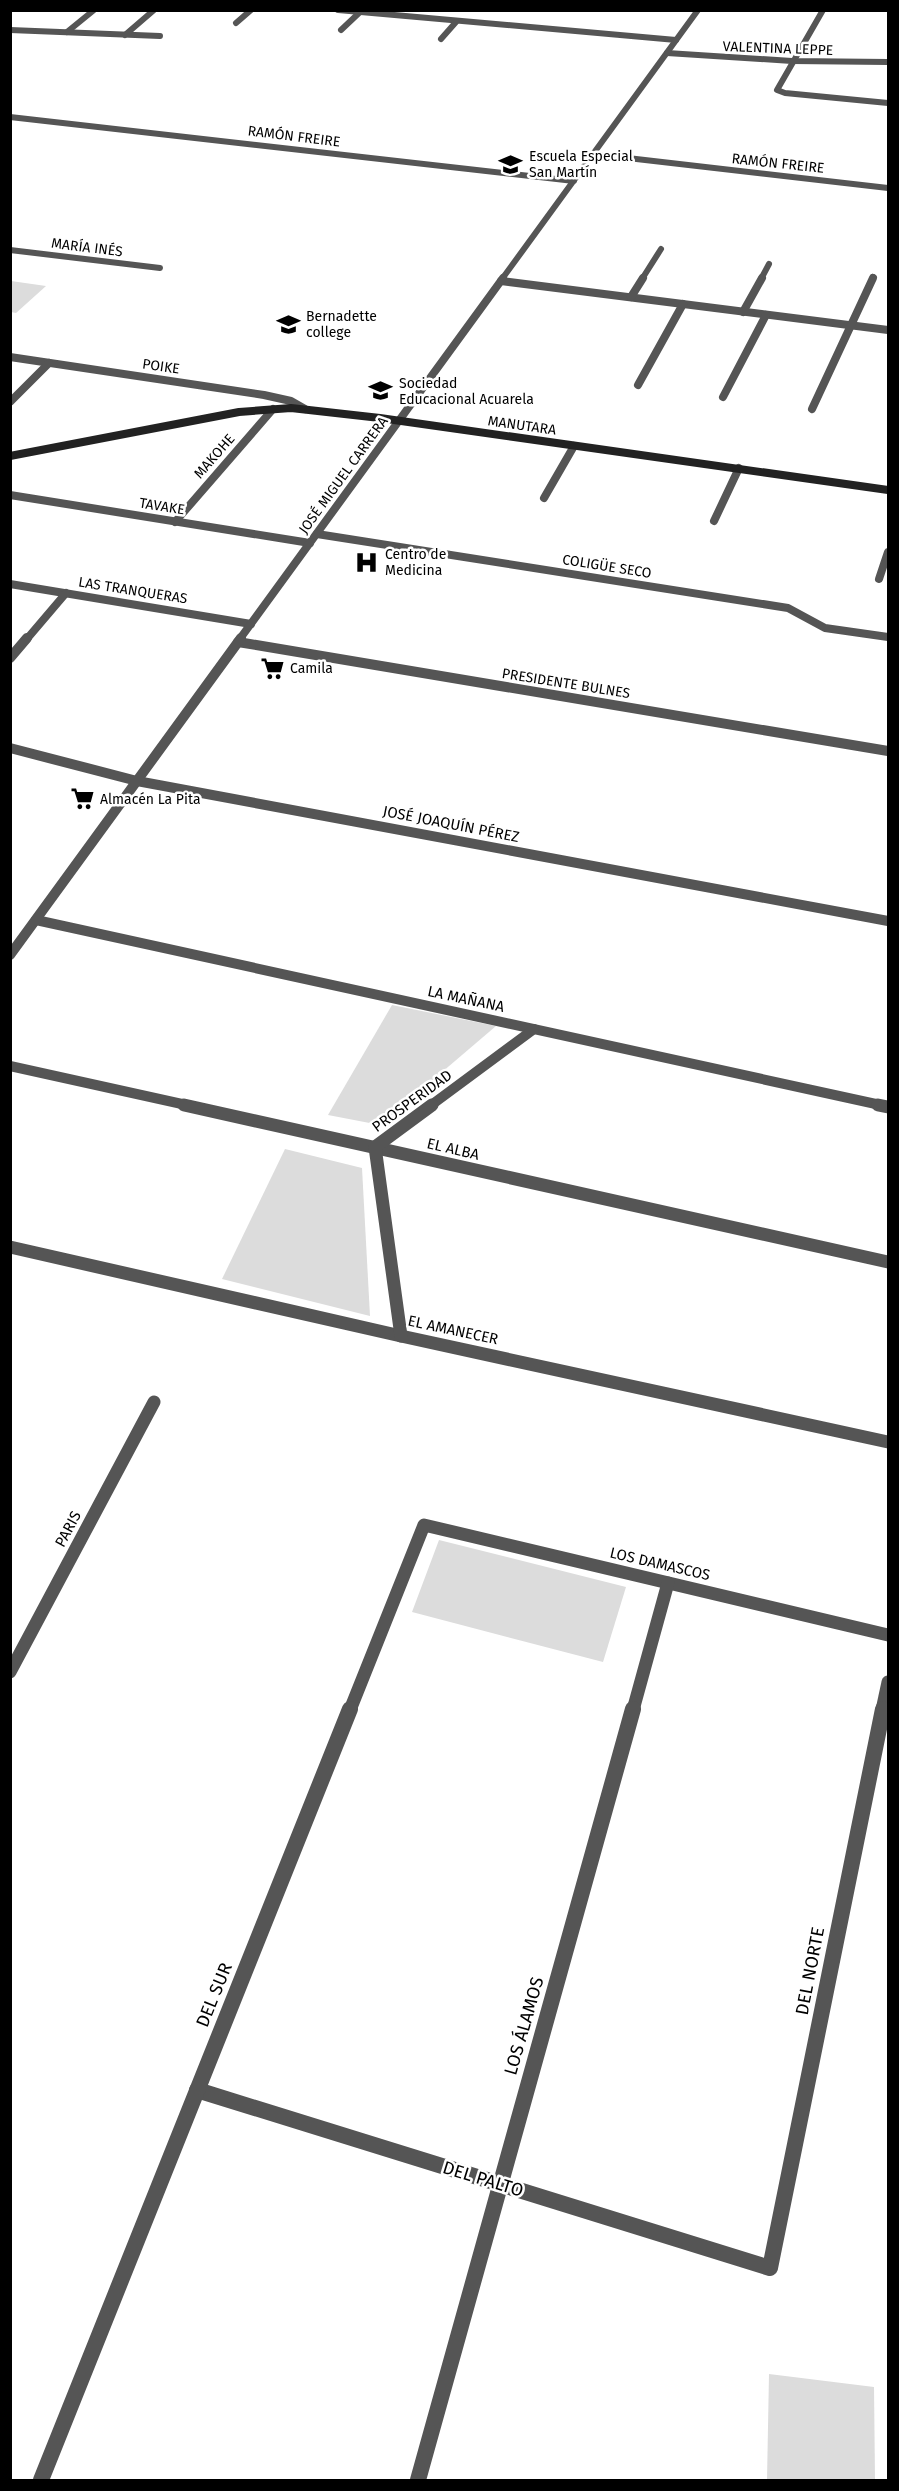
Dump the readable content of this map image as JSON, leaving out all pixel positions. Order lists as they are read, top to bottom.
{
  "streets": {
    "main road": ["MANUTARA"],
    "street": [
      "VALENTINA LEPPE",
      "RAMÓN FREIRE",
      "MARÍA INÉS",
      "POIKE",
      "MAKOHE",
      "JOSÉ MIGUEL CARRERA",
      "TAVAKE",
      "COLIGÜE SECO",
      "LAS TRANQUERAS",
      "PRESIDENTE BULNES",
      "JOSÉ JOAQUÍN PÉREZ",
      "LA MAÑANA",
      "PROSPERIDAD",
      "EL ALBA",
      "EL AMANECER",
      "PARIS",
      "LOS DAMASCOS",
      "DEL NORTE",
      "DEL SUR",
      "LOS ÁLAMOS",
      "DEL PALTO"
    ]
  },
  "crossings": [
    ["VALENTINA LEPPE", "JOSÉ MIGUEL CARRERA"],
    ["RAMÓN FREIRE", "JOSÉ MIGUEL CARRERA"],
    ["POIKE", "MANUTARA"],
    ["MANUTARA", "MAKOHE"],
    ["MANUTARA", "JOSÉ MIGUEL CARRERA"],
    ["MAKOHE", "TAVAKE"],
    ["JOSÉ MIGUEL CARRERA", "TAVAKE"],
    ["JOSÉ MIGUEL CARRERA", "COLIGÜE SECO"],
    ["JOSÉ MIGUEL CARRERA", "LAS TRANQUERAS"],
    ["JOSÉ MIGUEL CARRERA", "PRESIDENTE BULNES"],
    ["JOSÉ MIGUEL CARRERA", "JOSÉ JOAQUÍN PÉREZ"],
    ["JOSÉ MIGUEL CARRERA", "LA MAÑANA"],
    ["LA MAÑANA", "PROSPERIDAD"],
    ["PROSPERIDAD", "EL ALBA"],
    ["PROSPERIDAD", "EL AMANECER"],
    ["LOS DAMASCOS", "DEL SUR"],
    ["LOS DAMASCOS", "LOS ÁLAMOS"],
    ["DEL NORTE", "DEL PALTO"],
    ["DEL SUR", "DEL PALTO"],
    ["LOS ÁLAMOS", "DEL PALTO"]
  ],
  "places": {
    "school or university": ["Escuela Especial San Martín", "Bernadette college", "Sociedad Educacional Acuarela"],
    "hospital": ["Centro de Medicina"],
    "supermarket": ["Camila", "Almacén La Pita"]
  }
}
